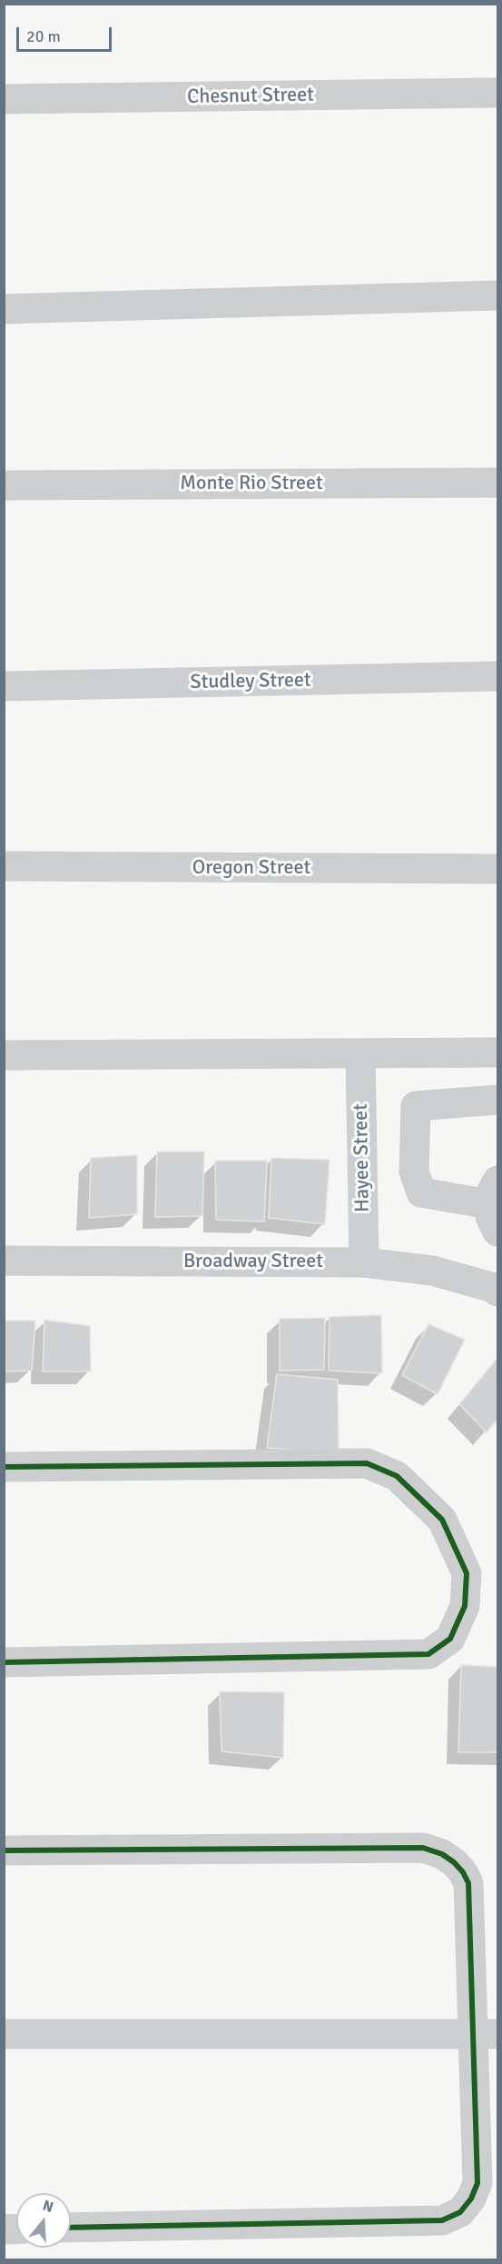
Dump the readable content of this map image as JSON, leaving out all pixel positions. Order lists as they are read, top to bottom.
{
  "streets": {
    "street": [
      "Chesnut Street",
      "Monte Rio Street",
      "Studley Street",
      "Oregon Street",
      "Hayee Street",
      "Broadway Street"
    ]
  },
  "crossings": [
    ["Hayee Street", "Broadway Street"]
  ],
  "scale_bar": "20 m",
  "north": "top"
}
